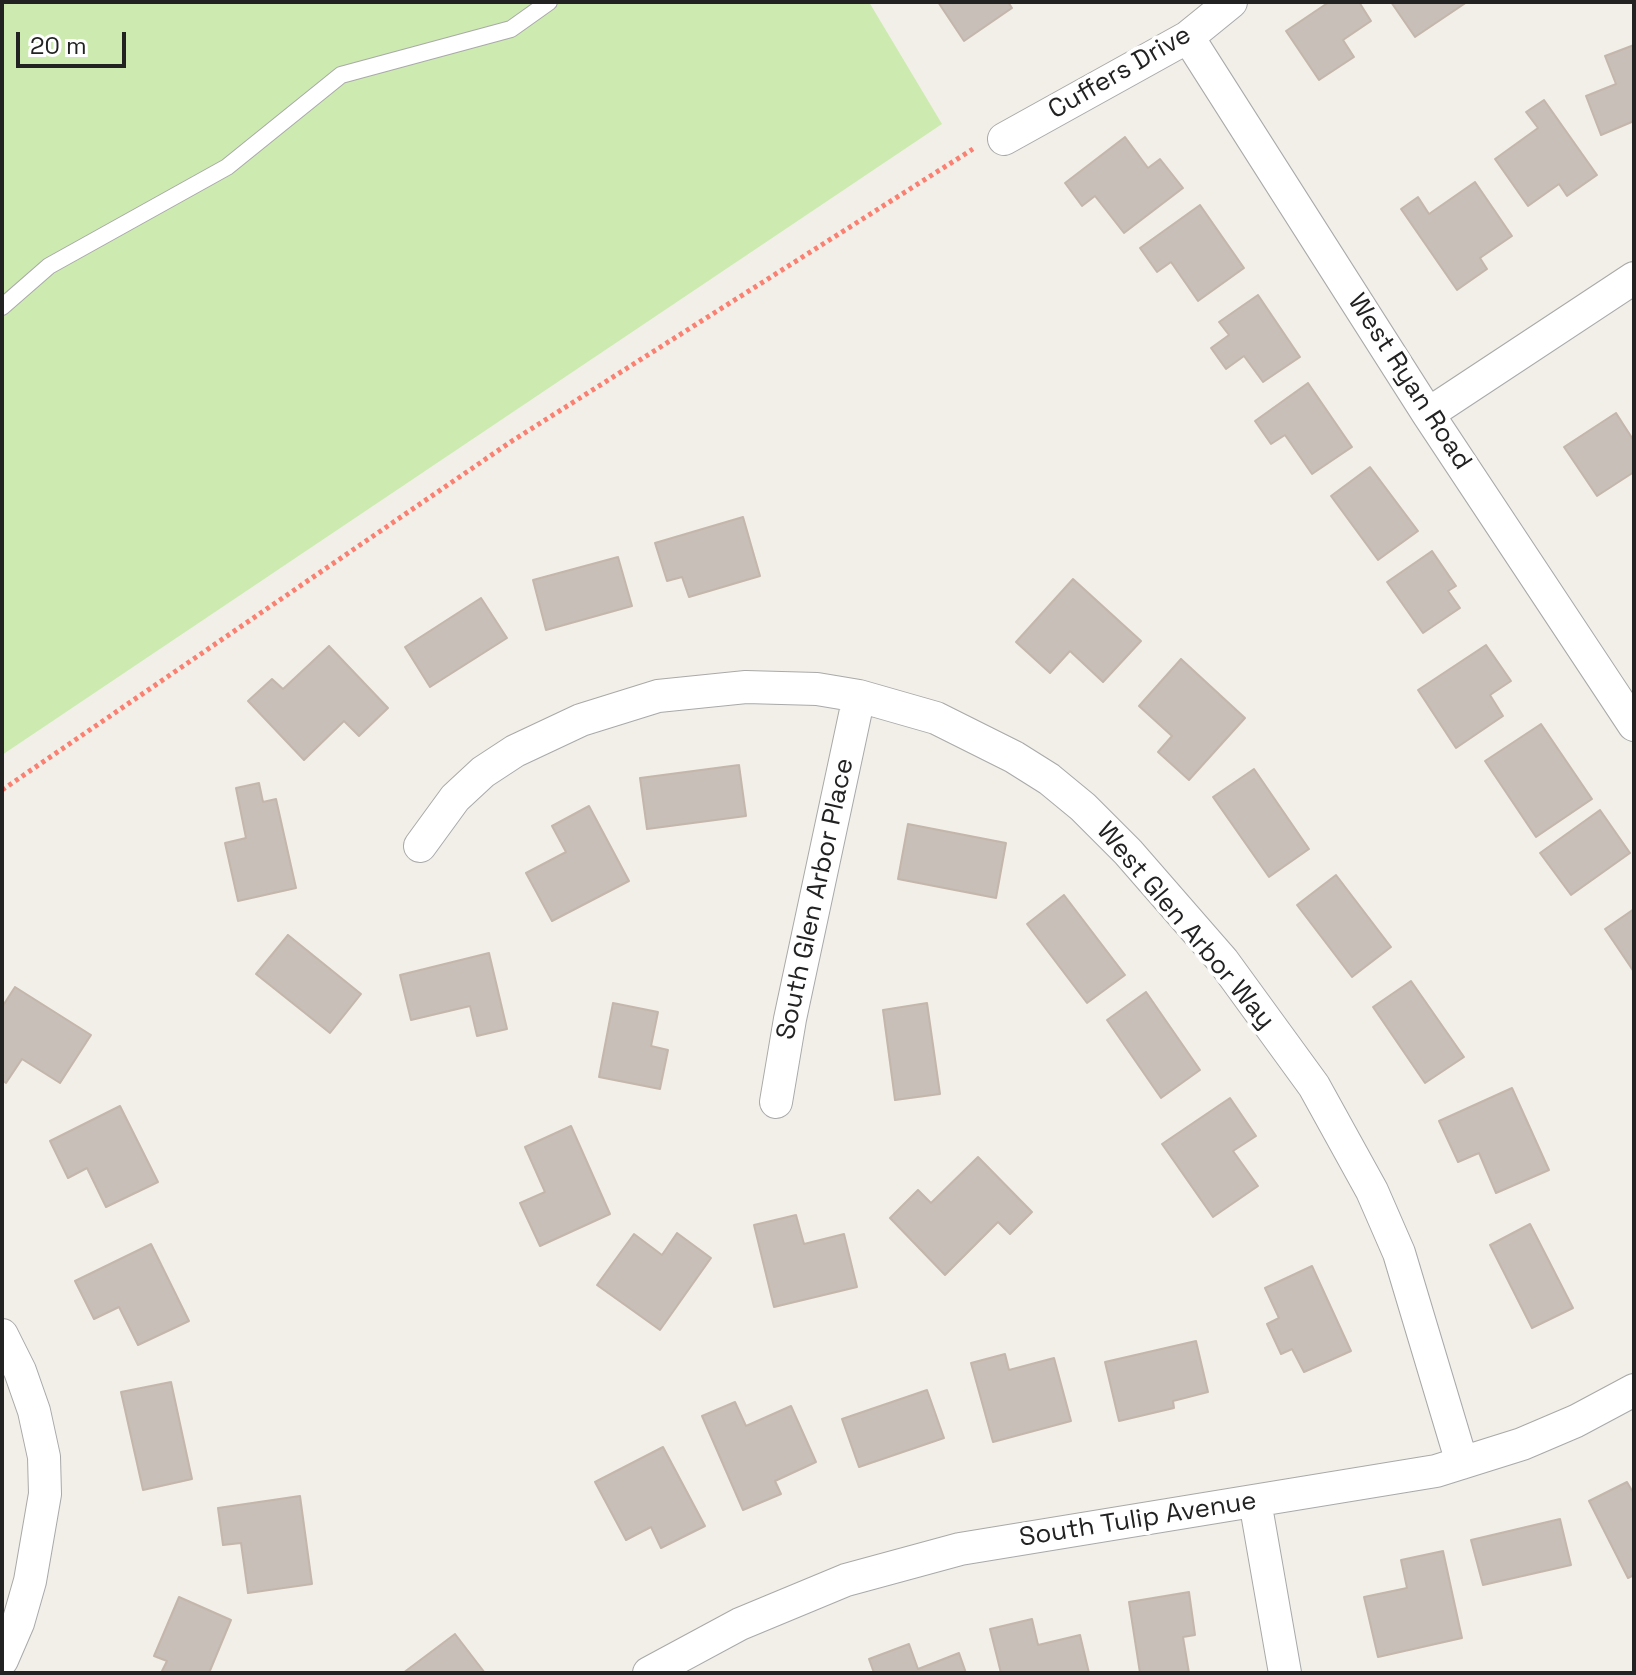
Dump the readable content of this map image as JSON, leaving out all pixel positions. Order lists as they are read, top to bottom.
{
  "streets": {
    "street": [
      "Cuffers Drive",
      "West Ryan Road",
      "South Glen Arbor Place",
      "West Glen Arbor Way",
      "South Tulip Avenue"
    ]
  },
  "crossings": [
    ["Cuffers Drive", "West Ryan Road"],
    ["South Glen Arbor Place", "West Glen Arbor Way"],
    ["West Glen Arbor Way", "South Tulip Avenue"]
  ],
  "scale_bar": "20 m"
}
